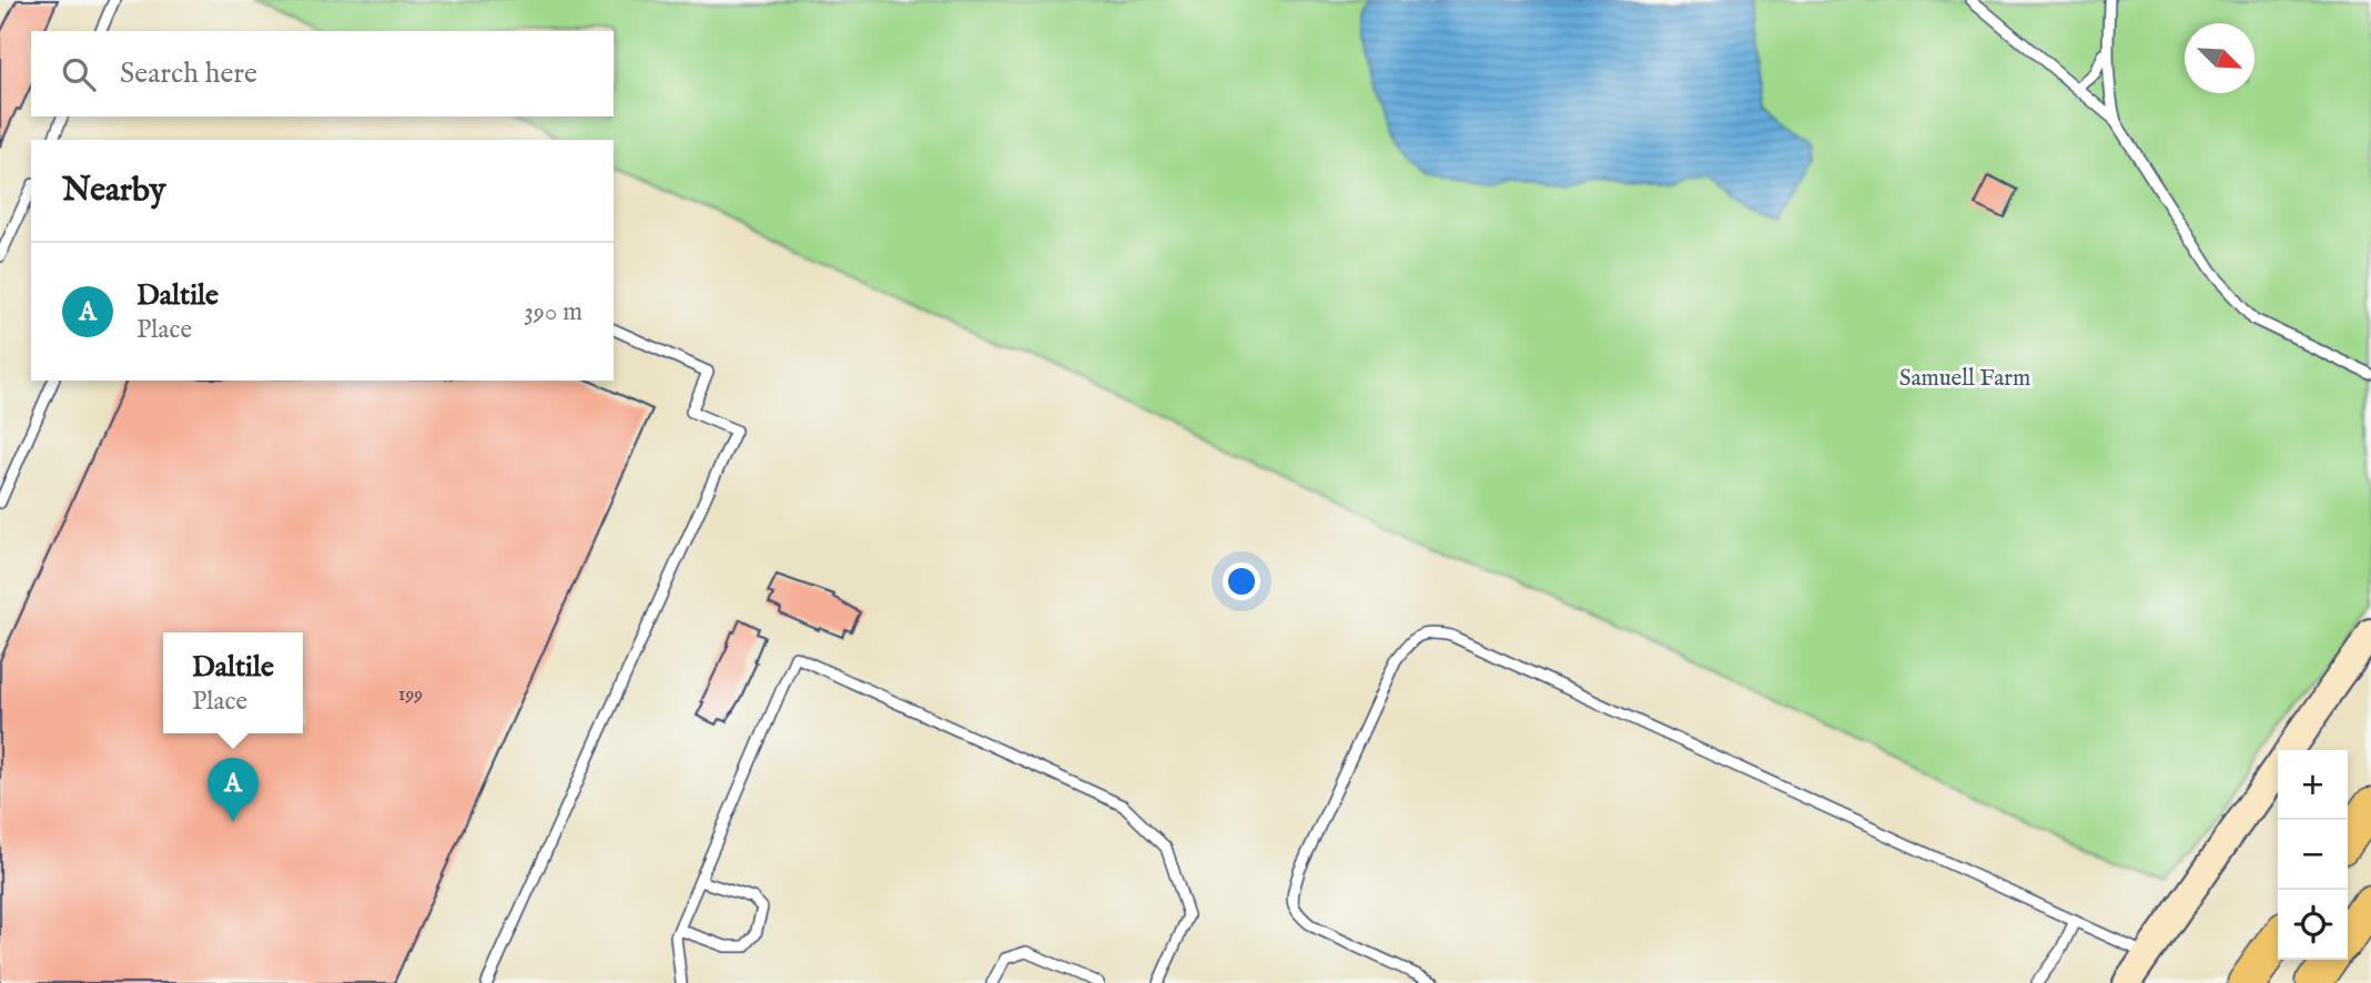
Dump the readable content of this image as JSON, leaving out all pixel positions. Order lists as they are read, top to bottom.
{
  "parks": ["Samuell Farm"],
  "house_numbers": ["199"],
  "north": "bottom right",
  "page": {
    "search": "Search here",
    "heading": "Nearby",
    "list": [
      {
        "mark": "A",
        "name": "Daltile",
        "note": "Place",
        "value": "390 m"
      }
    ],
    "popup": ["Daltile", "Place"],
    "map_buttons": ["+", "−"],
    "pins": "A"
  }
}
